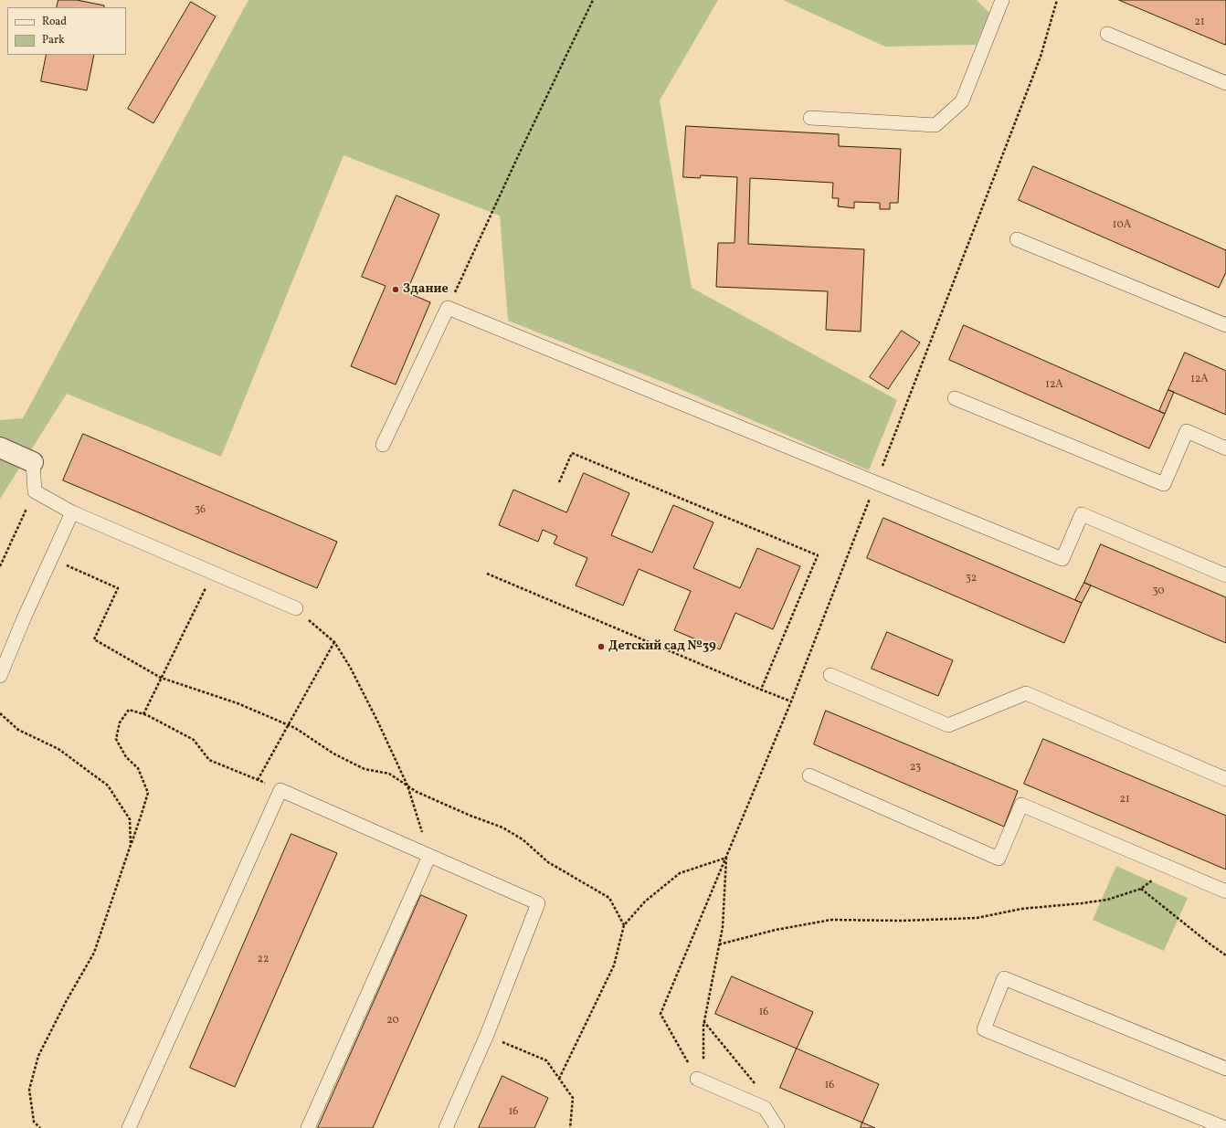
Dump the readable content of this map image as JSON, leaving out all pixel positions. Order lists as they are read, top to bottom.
{
  "places": ["Здание", "Детский сад №39"],
  "house_numbers": [
    "21",
    "10А",
    "12А",
    "12А",
    "36",
    "32",
    "30",
    "23",
    "21",
    "22",
    "16",
    "20",
    "16",
    "16"
  ],
  "legend": ["Road", "Park"]
}
